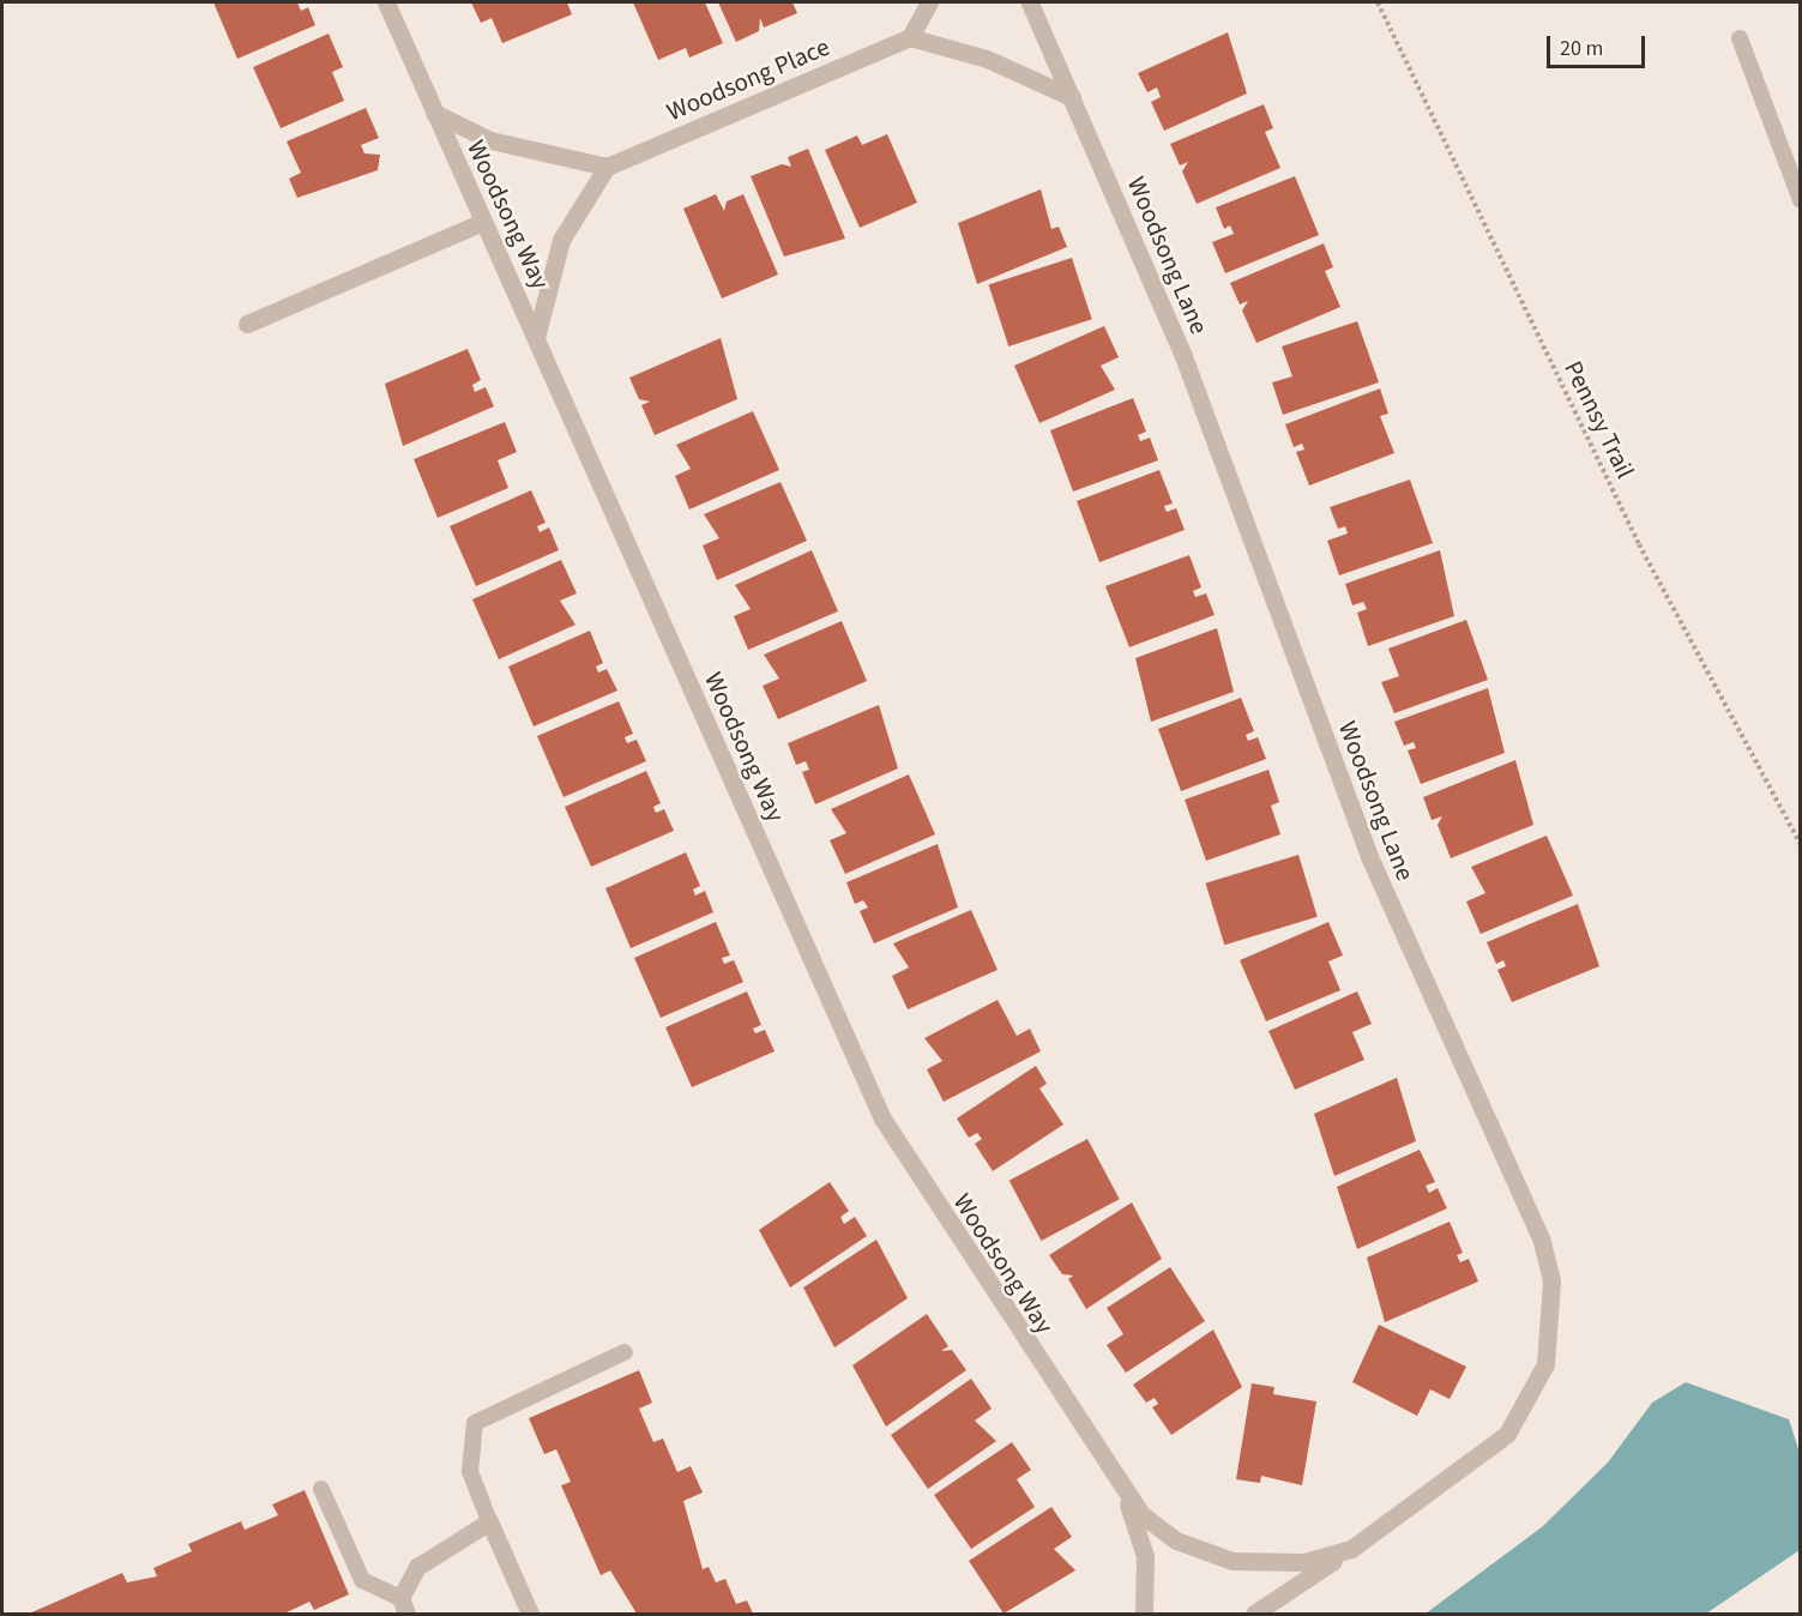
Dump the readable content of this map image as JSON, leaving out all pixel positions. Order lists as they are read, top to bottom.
{
  "streets": {
    "street": ["Woodsong Place", "Woodsong Way", "Woodsong Lane"],
    "path": ["Pennsy Trail"]
  },
  "crossings": [
    ["Woodsong Way", "Woodsong Lane"]
  ],
  "scale_bar": "20 m"
}
